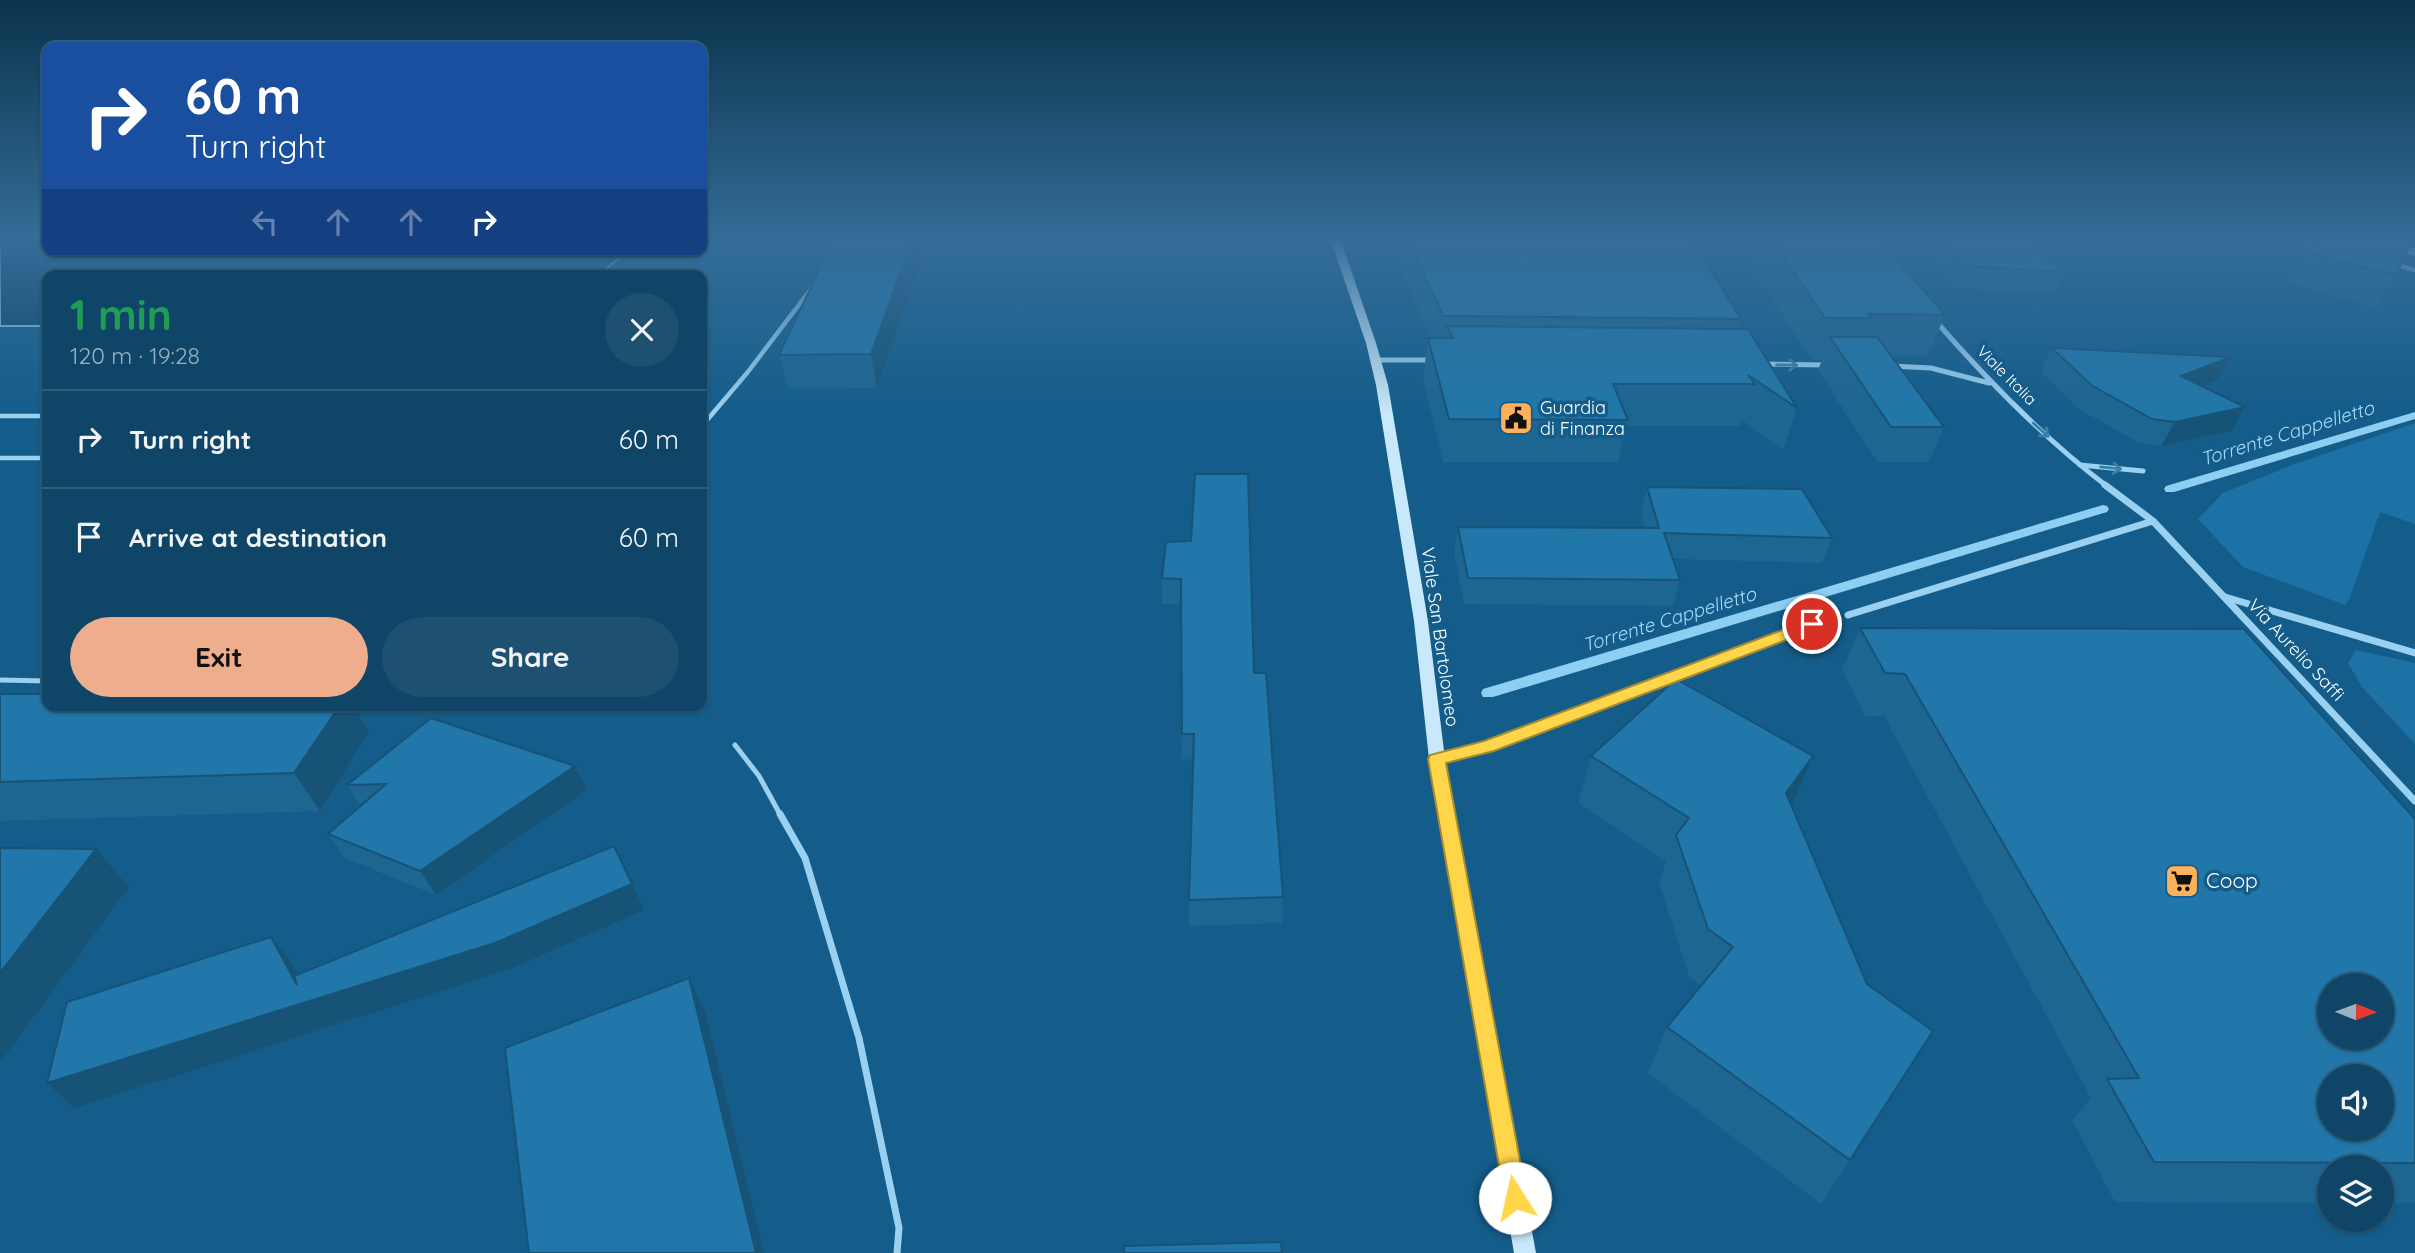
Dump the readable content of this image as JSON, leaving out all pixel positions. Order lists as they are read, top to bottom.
{
  "streets": {
    "main road": ["Viale San Bartolomeo"],
    "street": ["Viale Italia", "Via Aurelio Saffi"]
  },
  "crossings": [
    ["Viale Italia", "Via Aurelio Saffi"]
  ],
  "one_way": ["Viale Italia"],
  "water": ["Torrente Cappelletto"],
  "places": {
    "public building": ["Guardia di Finanza"],
    "supermarket": ["Coop"]
  },
  "north": "right",
  "page": {
    "turn": ["60 m", "Turn right"],
    "heading": ["1 min", "120 m · 19:28"],
    "list": [
      {
        "name": "Turn right",
        "value": "60 m"
      },
      {
        "name": "Arrive at destination",
        "value": "60 m"
      }
    ],
    "buttons": ["Exit", "Share"]
  }
}
